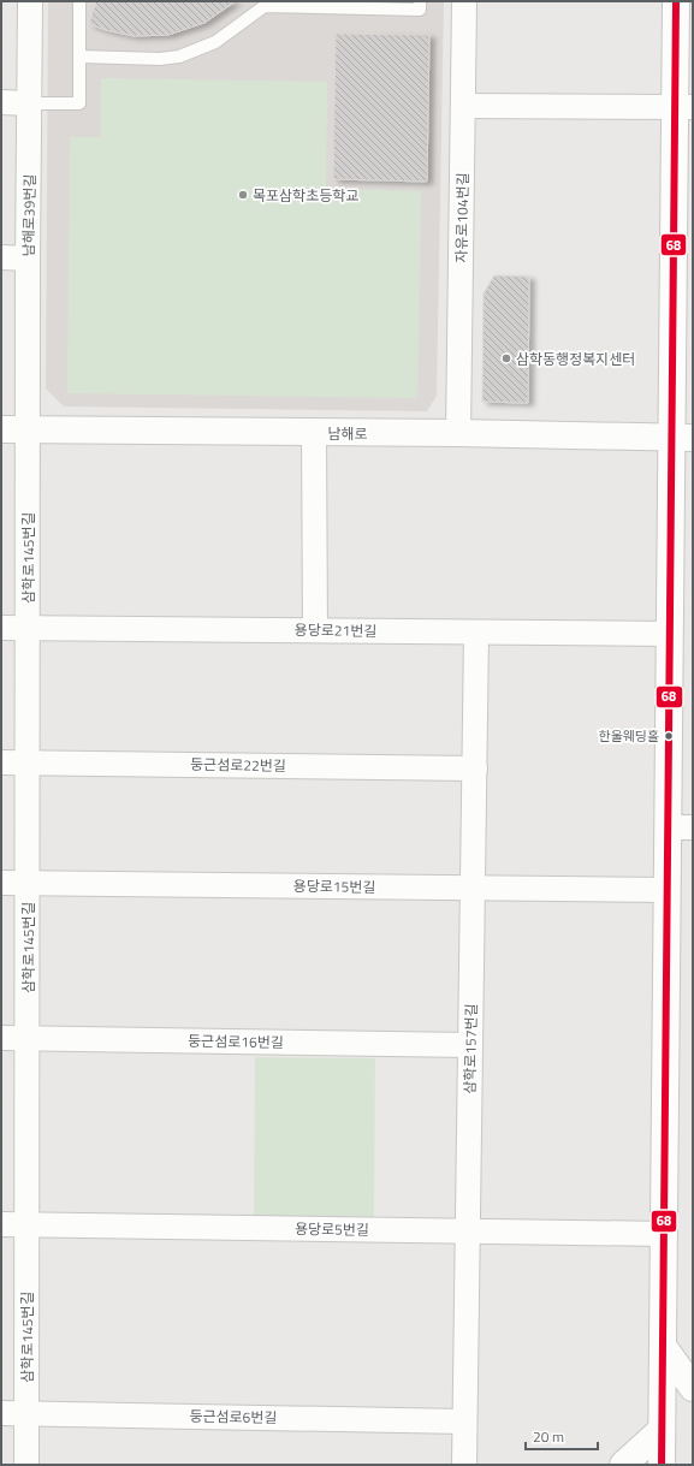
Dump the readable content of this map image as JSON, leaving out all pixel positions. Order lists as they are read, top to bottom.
{
  "streets": {
    "street": [
      "남해로39번길",
      "자유로104번길",
      "남해로",
      "삼학로145번길",
      "용당로21번길",
      "둥근섬로22번길",
      "용당로15번길",
      "둥근섬로16번길",
      "삼학로157번길",
      "용당로5번길",
      "둥근섬로6번길"
    ]
  },
  "crossings": [
    ["남해로39번길", "남해로"],
    ["남해로39번길", "삼학로145번길"],
    ["자유로104번길", "남해로"],
    ["남해로", "삼학로145번길"],
    ["삼학로145번길", "용당로21번길"],
    ["삼학로145번길", "둥근섬로22번길"],
    ["삼학로145번길", "용당로15번길"],
    ["삼학로145번길", "둥근섬로16번길"],
    ["삼학로145번길", "용당로5번길"],
    ["삼학로145번길", "둥근섬로6번길"],
    ["용당로21번길", "삼학로157번길"],
    ["둥근섬로22번길", "삼학로157번길"],
    ["용당로15번길", "삼학로157번길"],
    ["둥근섬로16번길", "삼학로157번길"],
    ["삼학로157번길", "용당로5번길"],
    ["삼학로157번길", "둥근섬로6번길"]
  ],
  "places": ["목포삼학초등학교", "삼학동행정복지센터", "한울웨딩홀"],
  "lines": ["transit line 68"],
  "scale_bar": "20 m"
}
